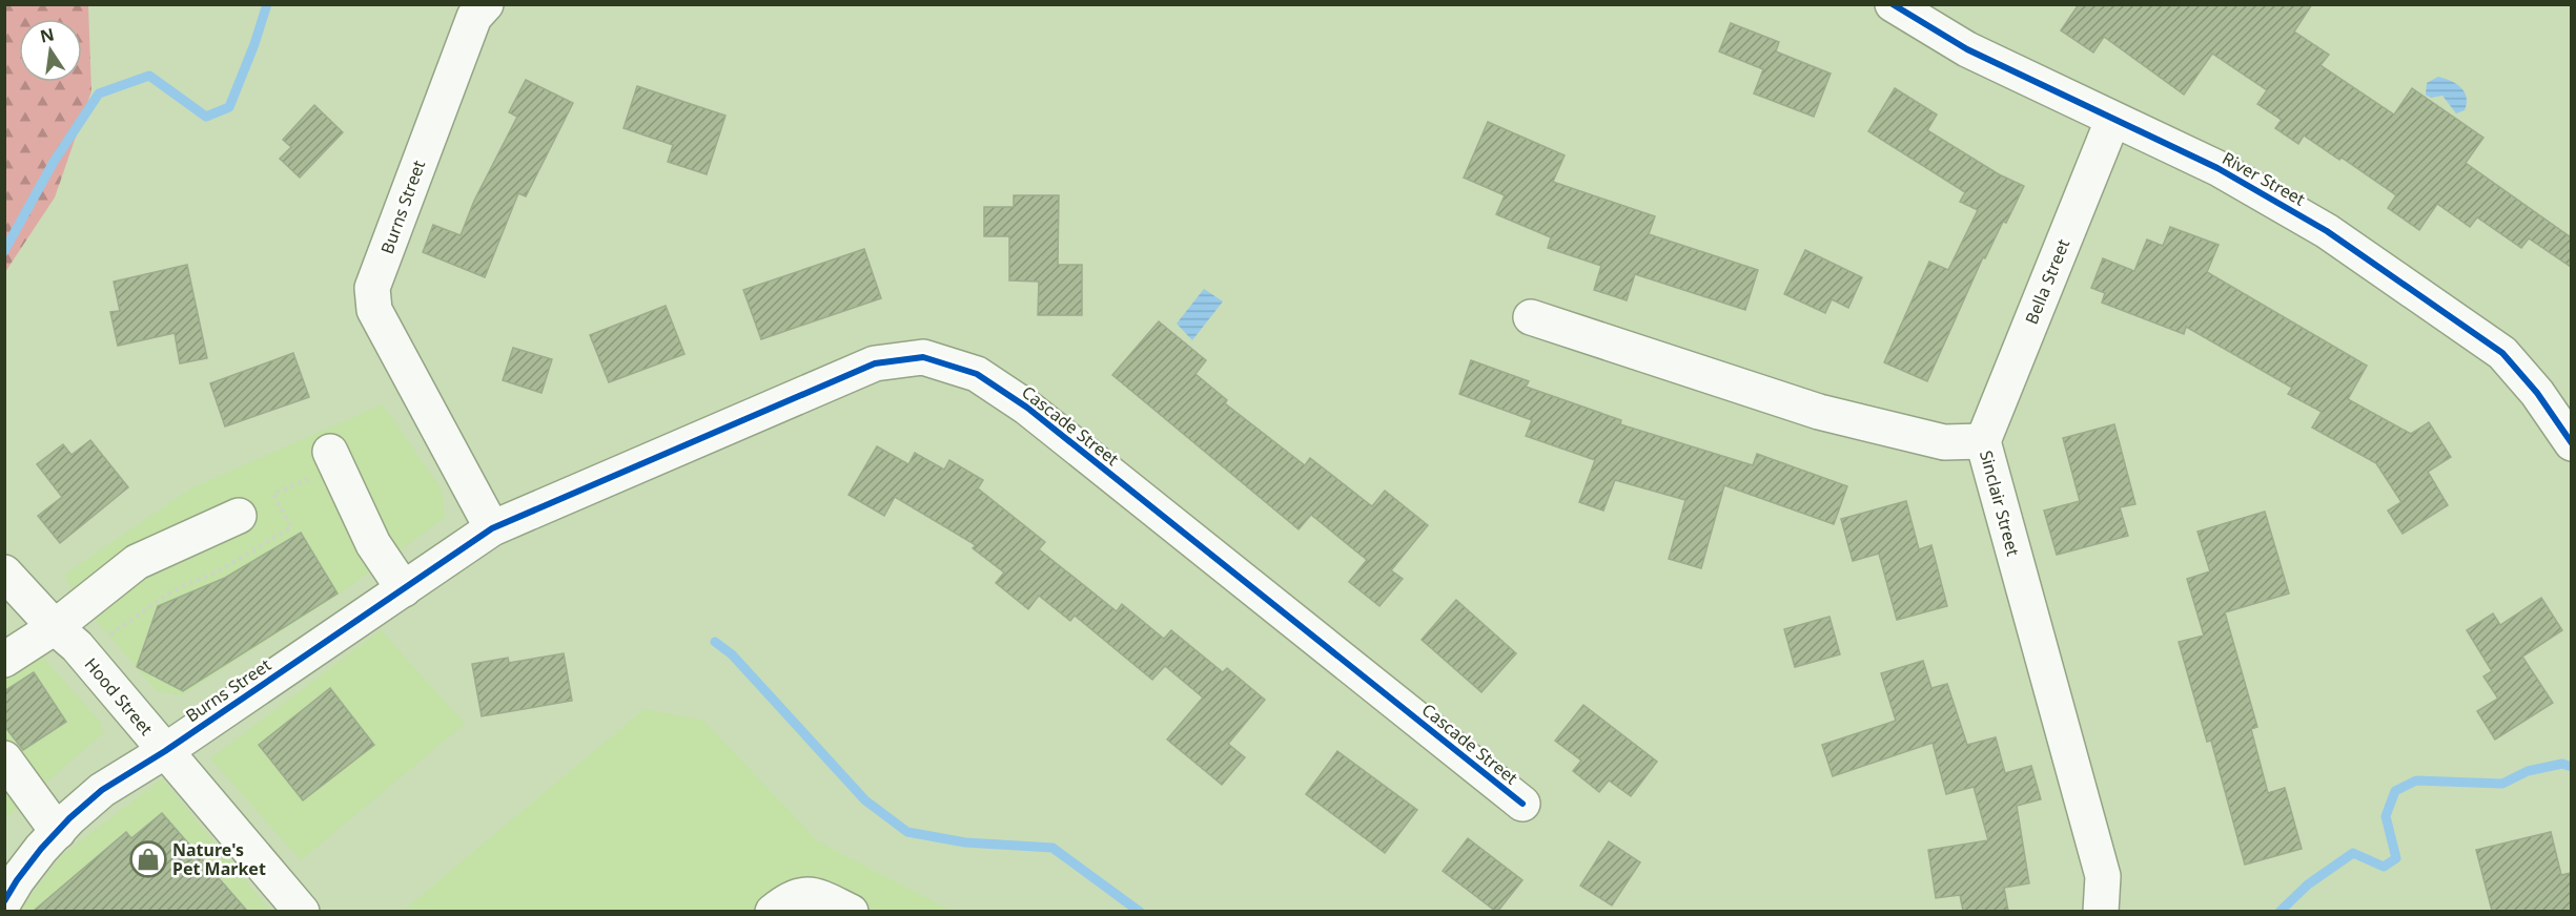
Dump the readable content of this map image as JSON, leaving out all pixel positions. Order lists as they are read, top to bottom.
{
  "streets": {
    "street": [
      "River Street",
      "Burns Street",
      "Bella Street",
      "Cascade Street",
      "Sinclair Street",
      "Hood Street"
    ]
  },
  "crossings": [
    ["River Street", "Bella Street"],
    ["Burns Street", "Cascade Street"],
    ["Burns Street", "Hood Street"],
    ["Bella Street", "Sinclair Street"]
  ],
  "places": {
    "shop": ["Nature's Pet Market"]
  },
  "north": "top"
}
